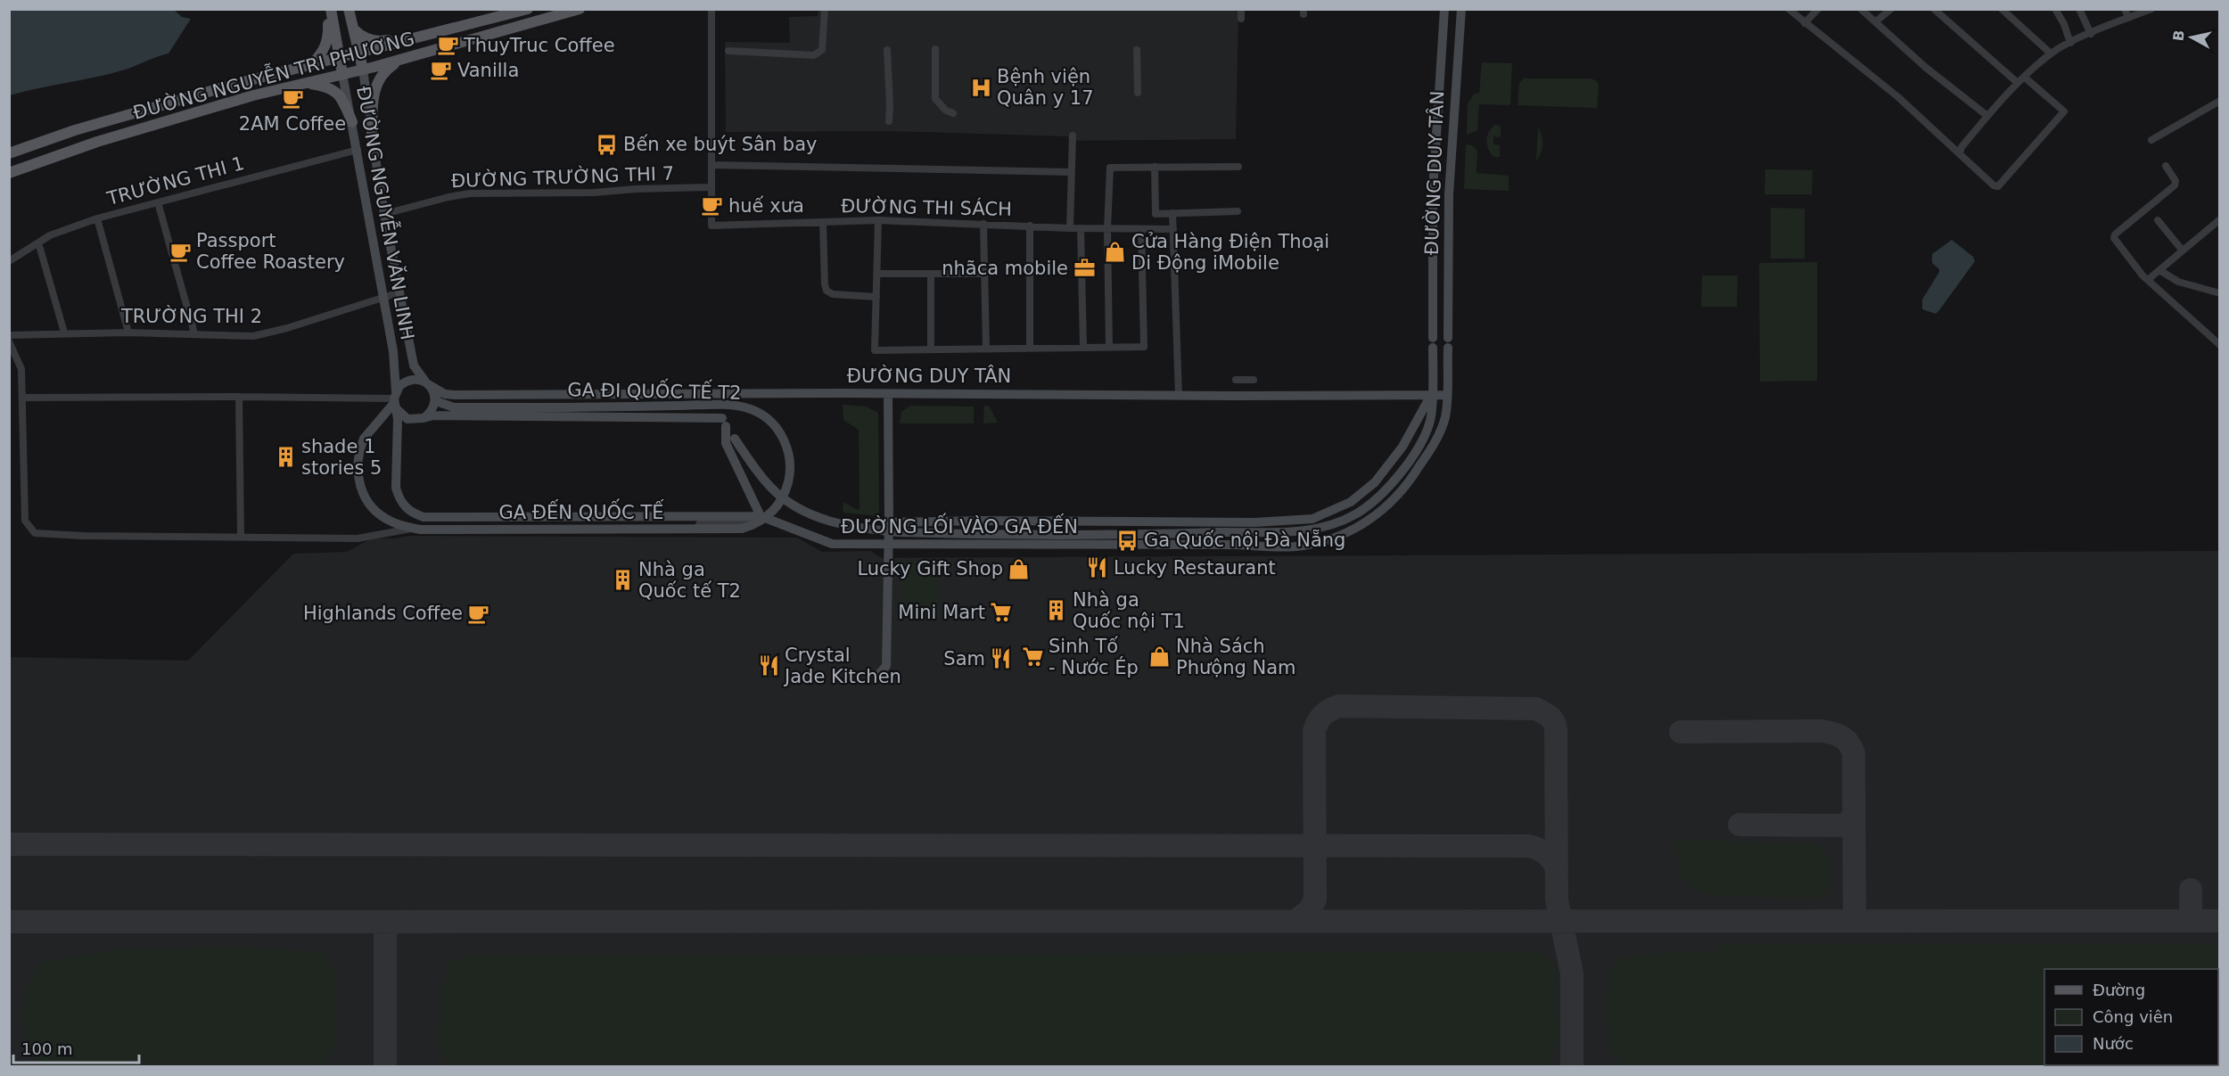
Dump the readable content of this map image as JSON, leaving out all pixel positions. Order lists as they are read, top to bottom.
{
  "streets": {
    "main road": ["ĐƯỜNG NGUYỄN TRI PHƯƠNG", "ĐƯỜNG NGUYỄN VĂN LINH"],
    "street": [
      "ĐƯỜNG DUY TÂN",
      "ĐƯỜNG TRƯỜNG THI 7",
      "TRƯỜNG THI 1",
      "ĐƯỜNG THI SÁCH",
      "TRƯỜNG THI 2",
      "GA ĐI QUỐC TẾ T2",
      "GA ĐẾN QUỐC TẾ",
      "ĐƯỜNG LỐI VÀO GA ĐẾN"
    ]
  },
  "crossings": [
    ["ĐƯỜNG NGUYỄN TRI PHƯƠNG", "ĐƯỜNG NGUYỄN VĂN LINH"],
    ["ĐƯỜNG DUY TÂN", "ĐƯỜNG NGUYỄN VĂN LINH"],
    ["ĐƯỜNG DUY TÂN", "GA ĐI QUỐC TẾ T2"],
    ["ĐƯỜNG DUY TÂN", "GA ĐẾN QUỐC TẾ"],
    ["ĐƯỜNG DUY TÂN", "ĐƯỜNG LỐI VÀO GA ĐẾN"],
    ["ĐƯỜNG TRƯỜNG THI 7", "ĐƯỜNG THI SÁCH"],
    ["ĐƯỜNG TRƯỜNG THI 7", "ĐƯỜNG NGUYỄN VĂN LINH"],
    ["TRƯỜNG THI 1", "ĐƯỜNG NGUYỄN VĂN LINH"],
    ["ĐƯỜNG NGUYỄN VĂN LINH", "TRƯỜNG THI 2"],
    ["ĐƯỜNG NGUYỄN VĂN LINH", "GA ĐI QUỐC TẾ T2"],
    ["ĐƯỜNG NGUYỄN VĂN LINH", "GA ĐẾN QUỐC TẾ"],
    ["ĐƯỜNG NGUYỄN VĂN LINH", "ĐƯỜNG LỐI VÀO GA ĐẾN"],
    ["GA ĐI QUỐC TẾ T2", "GA ĐẾN QUỐC TẾ"],
    ["GA ĐI QUỐC TẾ T2", "ĐƯỜNG LỐI VÀO GA ĐẾN"],
    ["GA ĐẾN QUỐC TẾ", "ĐƯỜNG LỐI VÀO GA ĐẾN"]
  ],
  "places": {
    "cafe": [
      "ThuyTruc Coffee",
      "Vanilla",
      "2AM Coffee",
      "huế xưa",
      "Passport Coffee Roastery",
      "Highlands Coffee"
    ],
    "hospital": ["Bệnh viện Quân y 17"],
    "bus stop": ["Bến xe buýt Sân bay", "Ga Quốc nội Đà Nẵng"],
    "shop": ["Cửa Hàng Điện Thoại Di Động iMobile", "Lucky Gift Shop", "Nhà Sách Phưộng Nam"],
    "office": ["nhãca mobile"],
    "building": ["shade 1 stories 5", "Nhà ga Quốc tế T2", "Nhà ga Quốc nội T1"],
    "restaurant": ["Lucky Restaurant", "Sam", "Crystal Jade Kitchen"],
    "supermarket": ["Mini Mart", "Sinh Tố - Nước Ép"]
  },
  "legend": ["Đường", "Công viên", "Nước"],
  "scale_bar": "100 m",
  "north": "left"
}
